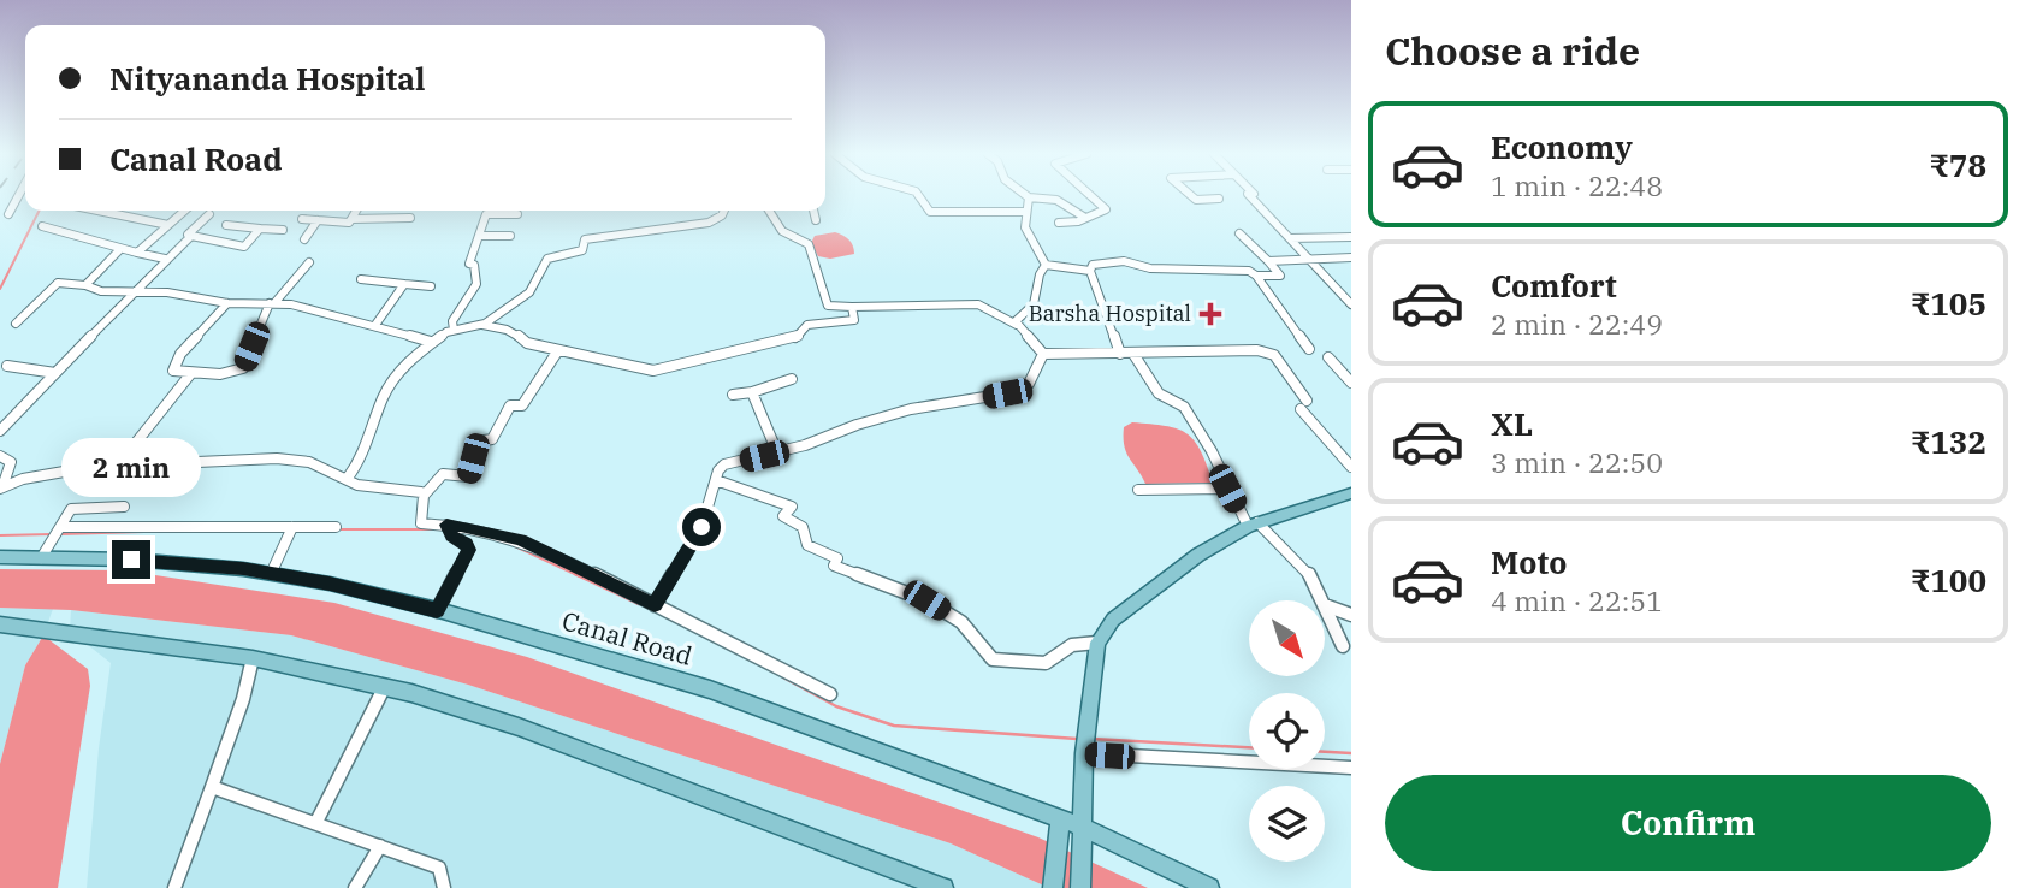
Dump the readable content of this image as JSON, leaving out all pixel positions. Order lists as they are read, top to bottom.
{
  "streets": {
    "main road": ["Canal Road"]
  },
  "places": {
    "health": ["Barsha Hospital"]
  },
  "north": "bottom right",
  "page": {
    "heading": "Choose a ride",
    "banner": ["Nityananda Hospital", "Canal Road"],
    "list": [
      {
        "name": "Economy",
        "note": "1 min · 22:48",
        "value": "₹78"
      },
      {
        "name": "Comfort",
        "note": "2 min · 22:49",
        "value": "₹105"
      },
      {
        "name": "XL",
        "note": "3 min · 22:50",
        "value": "₹132"
      },
      {
        "name": "Moto",
        "note": "4 min · 22:51",
        "value": "₹100"
      }
    ],
    "bubble": "2 min",
    "buttons": "Confirm"
  }
}
